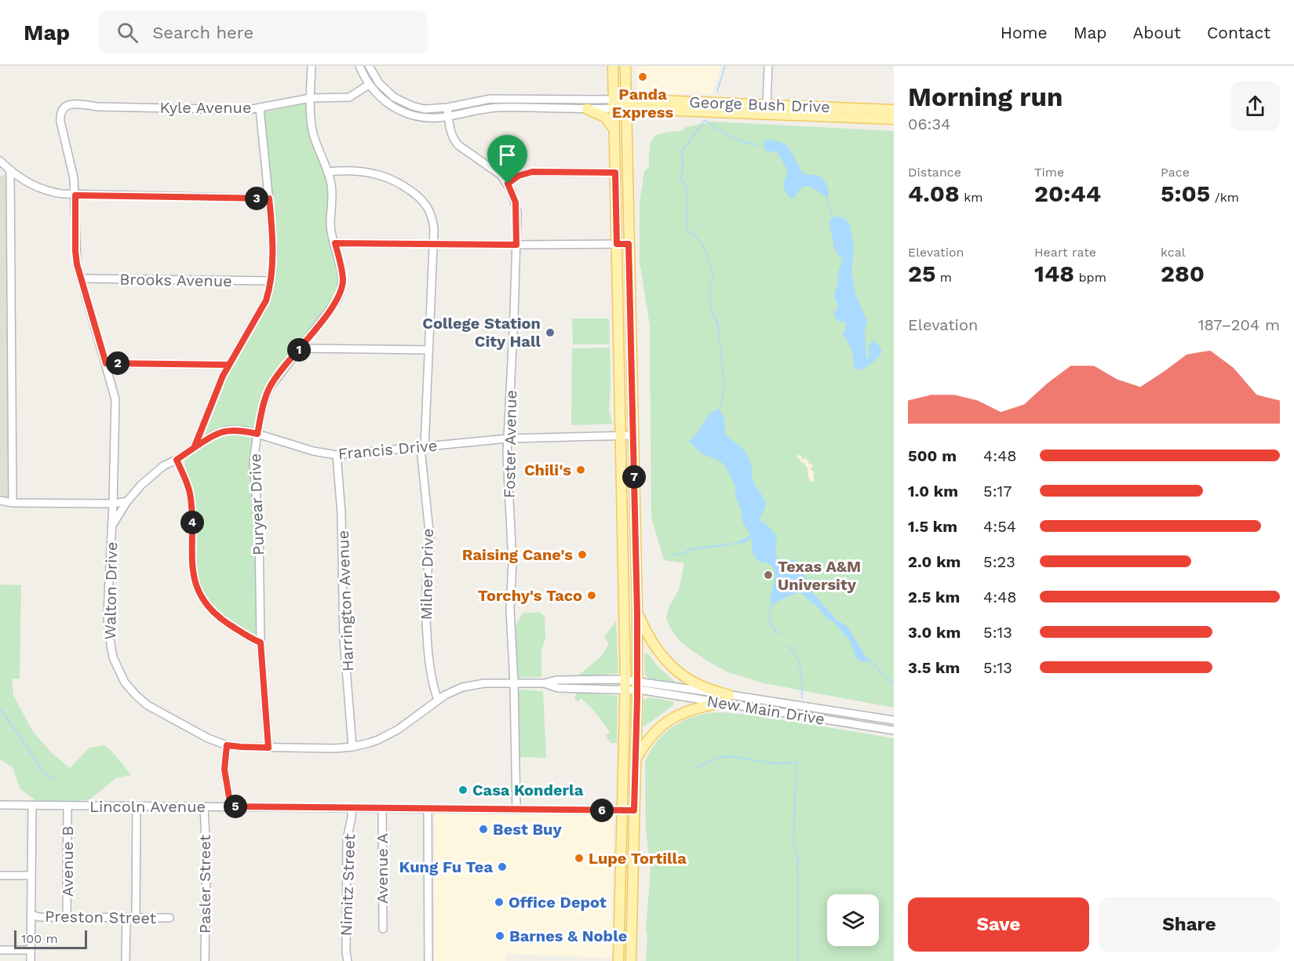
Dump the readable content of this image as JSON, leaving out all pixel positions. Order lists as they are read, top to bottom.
{
  "streets": {
    "main road": ["George Bush Drive"],
    "street": [
      "Kyle Avenue",
      "Brooks Avenue",
      "Foster Avenue",
      "Francis Drive",
      "Puryear Drive",
      "Milner Drive",
      "Walton Drive",
      "Harrington Avenue",
      "New Main Drive",
      "Lincoln Avenue",
      "Avenue B",
      "Avenue A",
      "Pasler Street",
      "Nimitz Street",
      "Preston Street"
    ]
  },
  "crossings": [
    ["Kyle Avenue", "Puryear Drive"],
    ["Kyle Avenue", "Walton Drive"],
    ["Brooks Avenue", "Walton Drive"],
    ["Foster Avenue", "Francis Drive"],
    ["Foster Avenue", "Walton Drive"],
    ["Foster Avenue", "Lincoln Avenue"],
    ["Francis Drive", "Puryear Drive"],
    ["Francis Drive", "Milner Drive"],
    ["Francis Drive", "Walton Drive"],
    ["Francis Drive", "Harrington Avenue"],
    ["Puryear Drive", "Milner Drive"],
    ["Puryear Drive", "Walton Drive"],
    ["Milner Drive", "Walton Drive"],
    ["Walton Drive", "Harrington Avenue"],
    ["Walton Drive", "New Main Drive"],
    ["Lincoln Avenue", "Avenue B"],
    ["Lincoln Avenue", "Avenue A"],
    ["Lincoln Avenue", "Pasler Street"],
    ["Lincoln Avenue", "Nimitz Street"],
    ["Avenue B", "Preston Street"]
  ],
  "places": [
    "Panda Express",
    "College Station City Hall",
    "Chili's",
    "Raising Cane's",
    "Texas A&M University",
    "Torchy's Taco",
    "Casa Konderla",
    "Best Buy",
    "Lupe Tortilla",
    "Kung Fu Tea",
    "Office Depot",
    "Barnes & Noble"
  ],
  "scale_bar": "100 m",
  "page": {
    "header": "Map",
    "search": "Search here",
    "nav": [
      "Home",
      "Map",
      "About",
      "Contact"
    ],
    "heading": ["Morning run", "06:34"],
    "stats": [
      ["Distance", "4.08 km"],
      ["Time", "20:44"],
      ["Pace", "5:05 /km"],
      ["Elevation", "25 m"],
      ["Heart rate", "148 bpm"],
      ["kcal", "280"]
    ],
    "pins": [
      "3",
      "1",
      "2",
      "7",
      "4",
      "5",
      "6"
    ],
    "chart": ["Elevation", "187–204 m"],
    "list": [
      {
        "name": "500 m",
        "note": "4:48"
      },
      {
        "name": "1.0 km",
        "note": "5:17"
      },
      {
        "name": "1.5 km",
        "note": "4:54"
      },
      {
        "name": "2.0 km",
        "note": "5:23"
      },
      {
        "name": "2.5 km",
        "note": "4:48"
      },
      {
        "name": "3.0 km",
        "note": "5:13"
      },
      {
        "name": "3.5 km",
        "note": "5:13"
      }
    ],
    "buttons": ["Save", "Share"],
    "scale": "100 m"
  }
}
